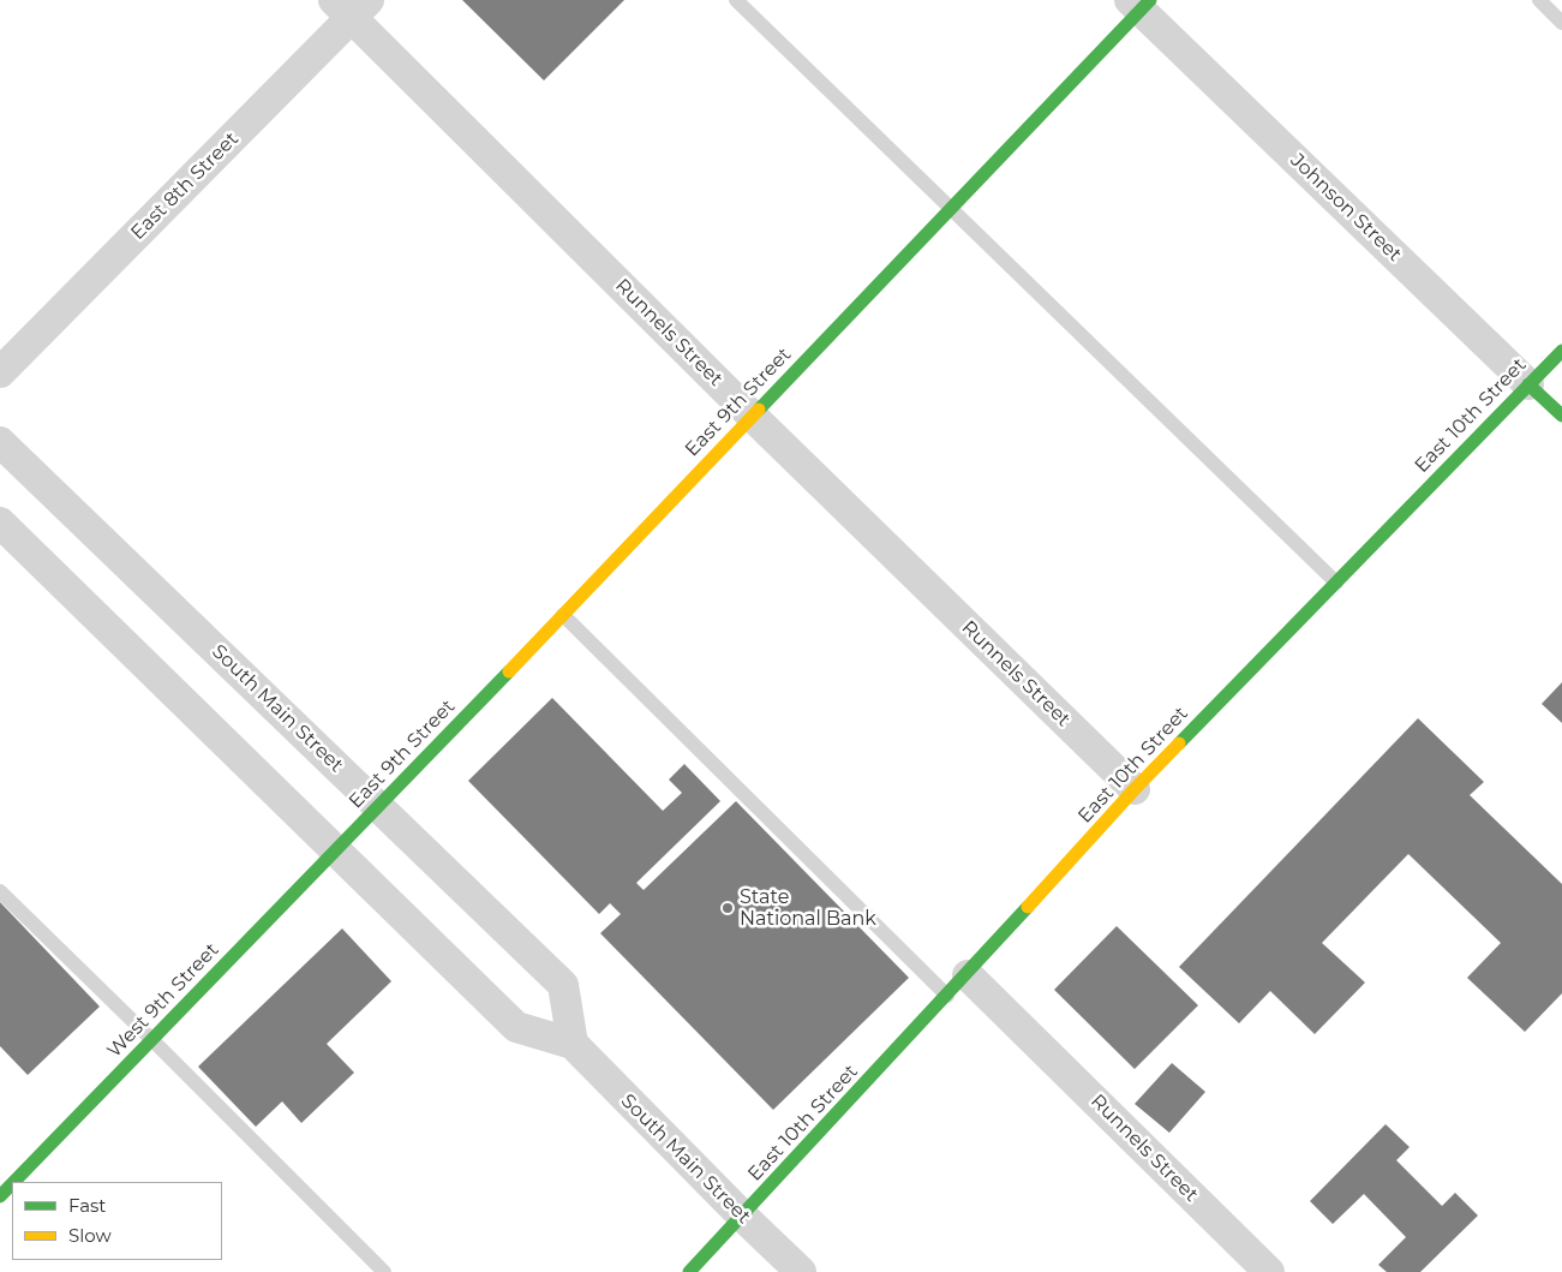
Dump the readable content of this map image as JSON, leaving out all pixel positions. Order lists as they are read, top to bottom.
{
  "streets": {
    "street": [
      "East 8th Street",
      "Johnson Street",
      "Runnels Street",
      "East 9th Street",
      "East 10th Street",
      "South Main Street",
      "West 9th Street"
    ]
  },
  "crossings": [
    ["East 8th Street", "Runnels Street"],
    ["Johnson Street", "East 9th Street"],
    ["Johnson Street", "East 10th Street"],
    ["Runnels Street", "East 9th Street"],
    ["Runnels Street", "East 10th Street"],
    ["East 9th Street", "South Main Street"],
    ["East 9th Street", "West 9th Street"],
    ["East 10th Street", "South Main Street"],
    ["South Main Street", "West 9th Street"]
  ],
  "places": ["State National Bank"],
  "legend": ["Fast", "Slow"]
}
